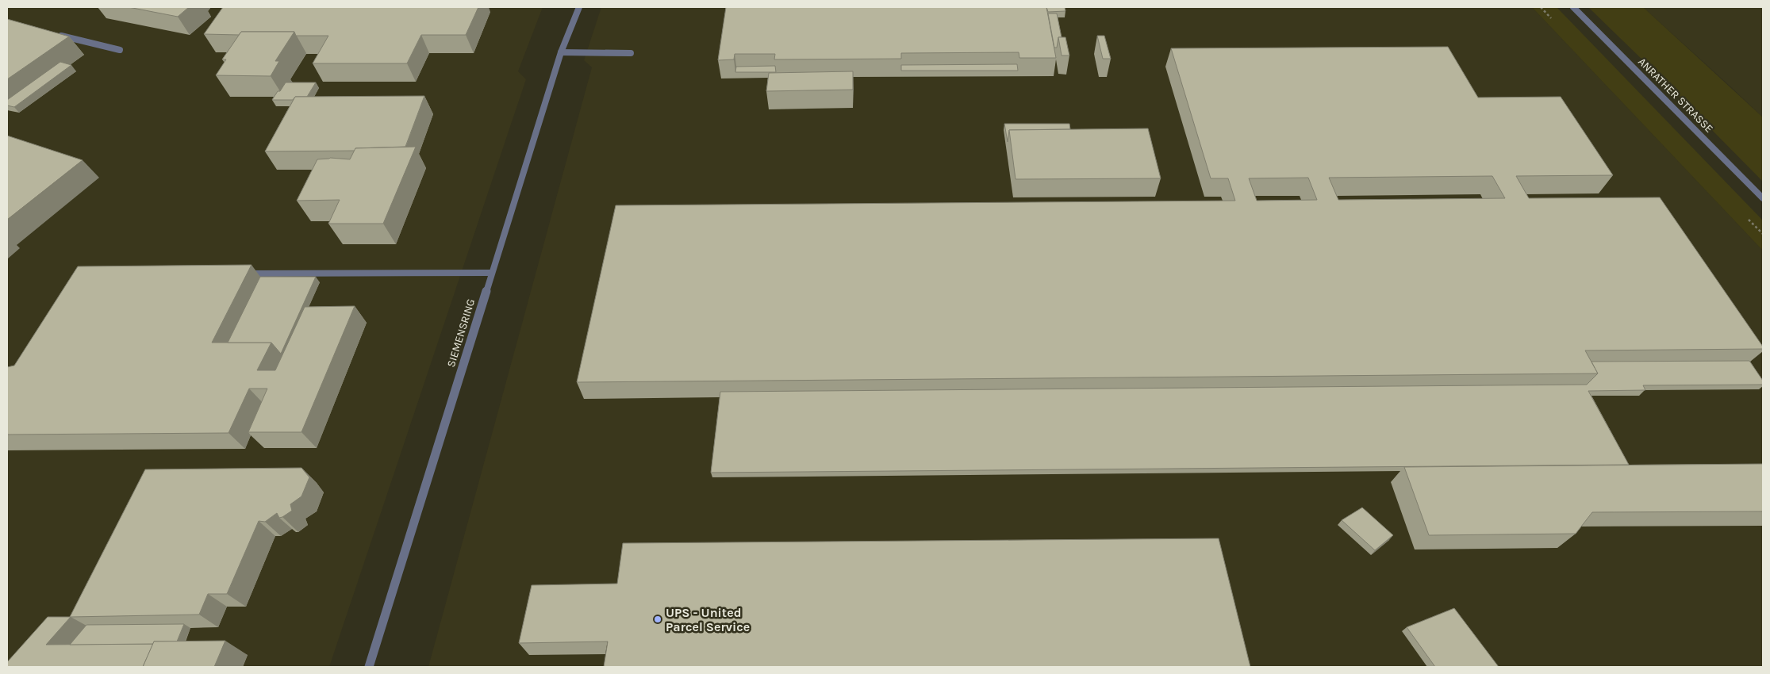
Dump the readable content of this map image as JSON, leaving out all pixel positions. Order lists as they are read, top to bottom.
{
  "streets": {
    "street": ["ANRATHER STRASSE", "SIEMENSRING"]
  },
  "places": ["UPS - United Parcel Service"]
}
